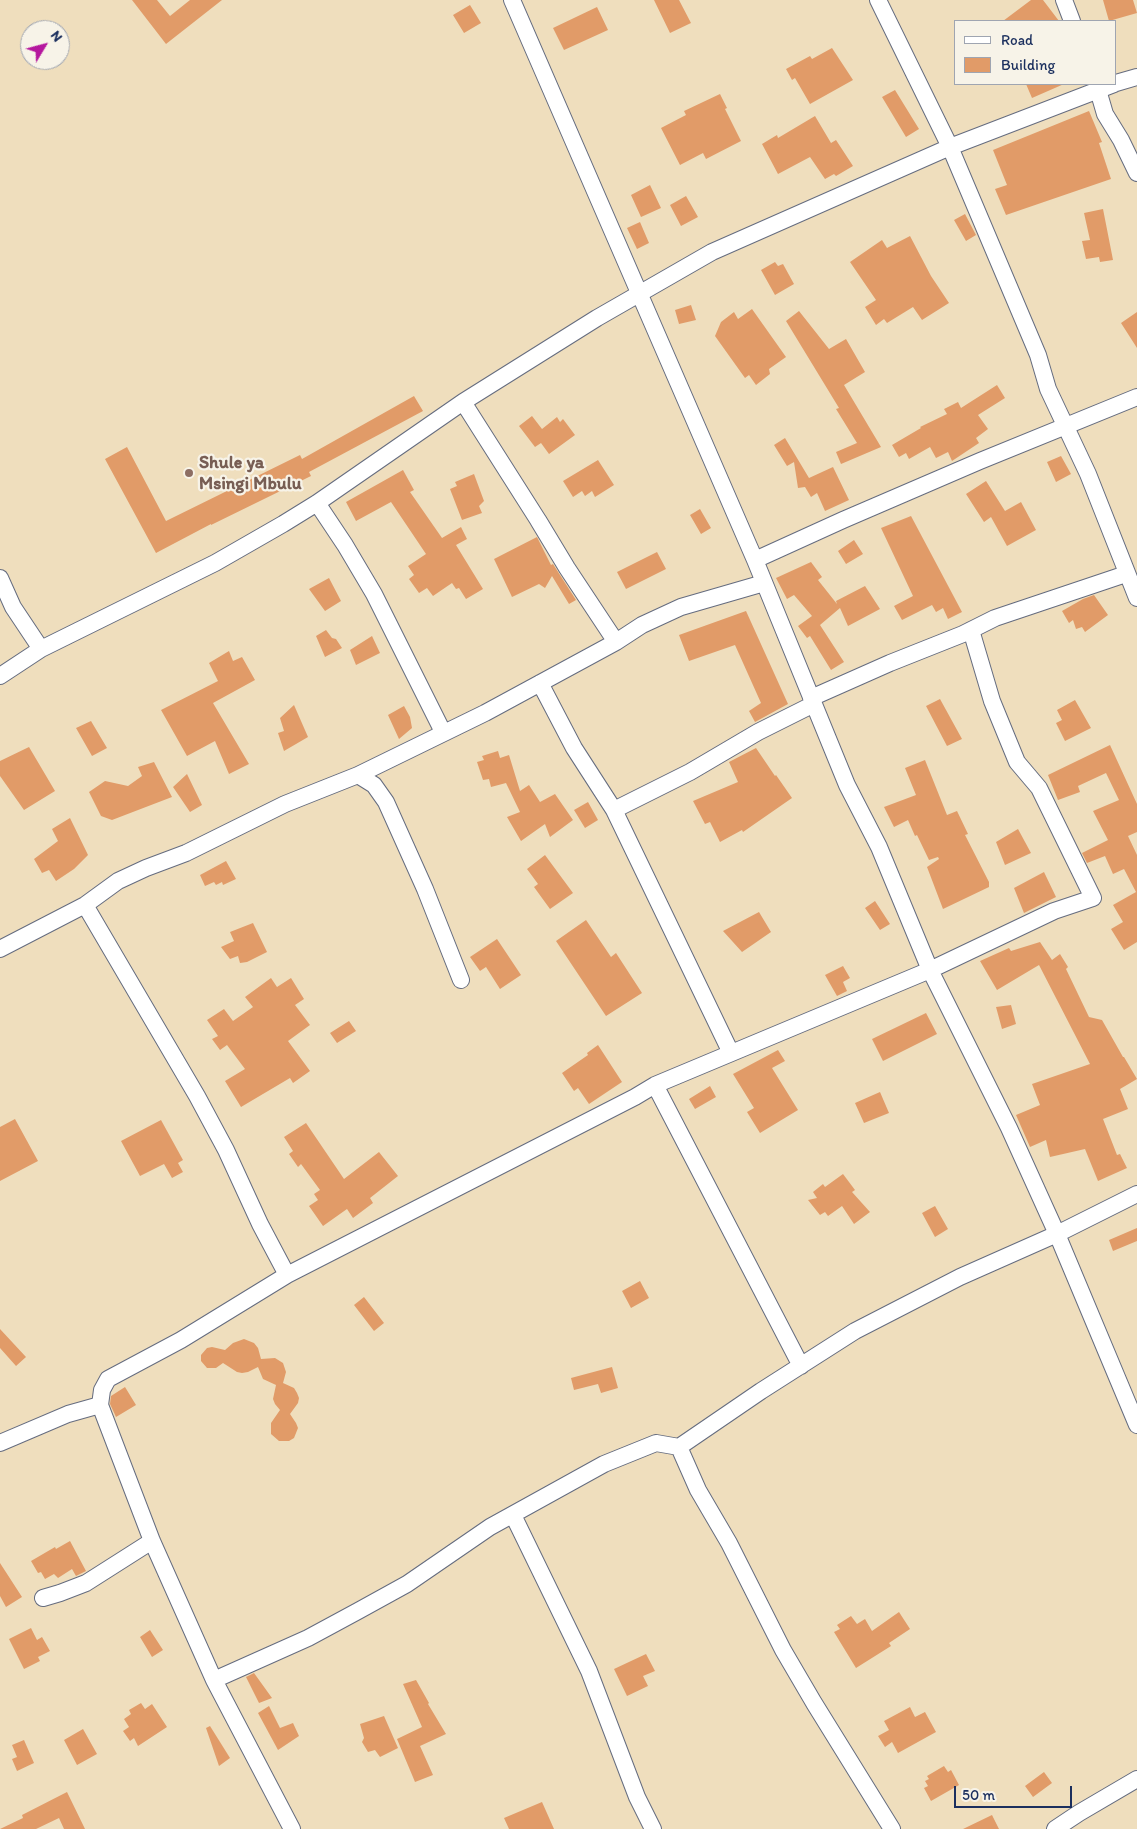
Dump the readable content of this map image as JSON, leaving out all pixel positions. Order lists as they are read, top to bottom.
{
  "places": ["Shule ya Msingi Mbulu"],
  "legend": ["Road", "Building"],
  "scale_bar": "50 m",
  "north": "top right"
}
